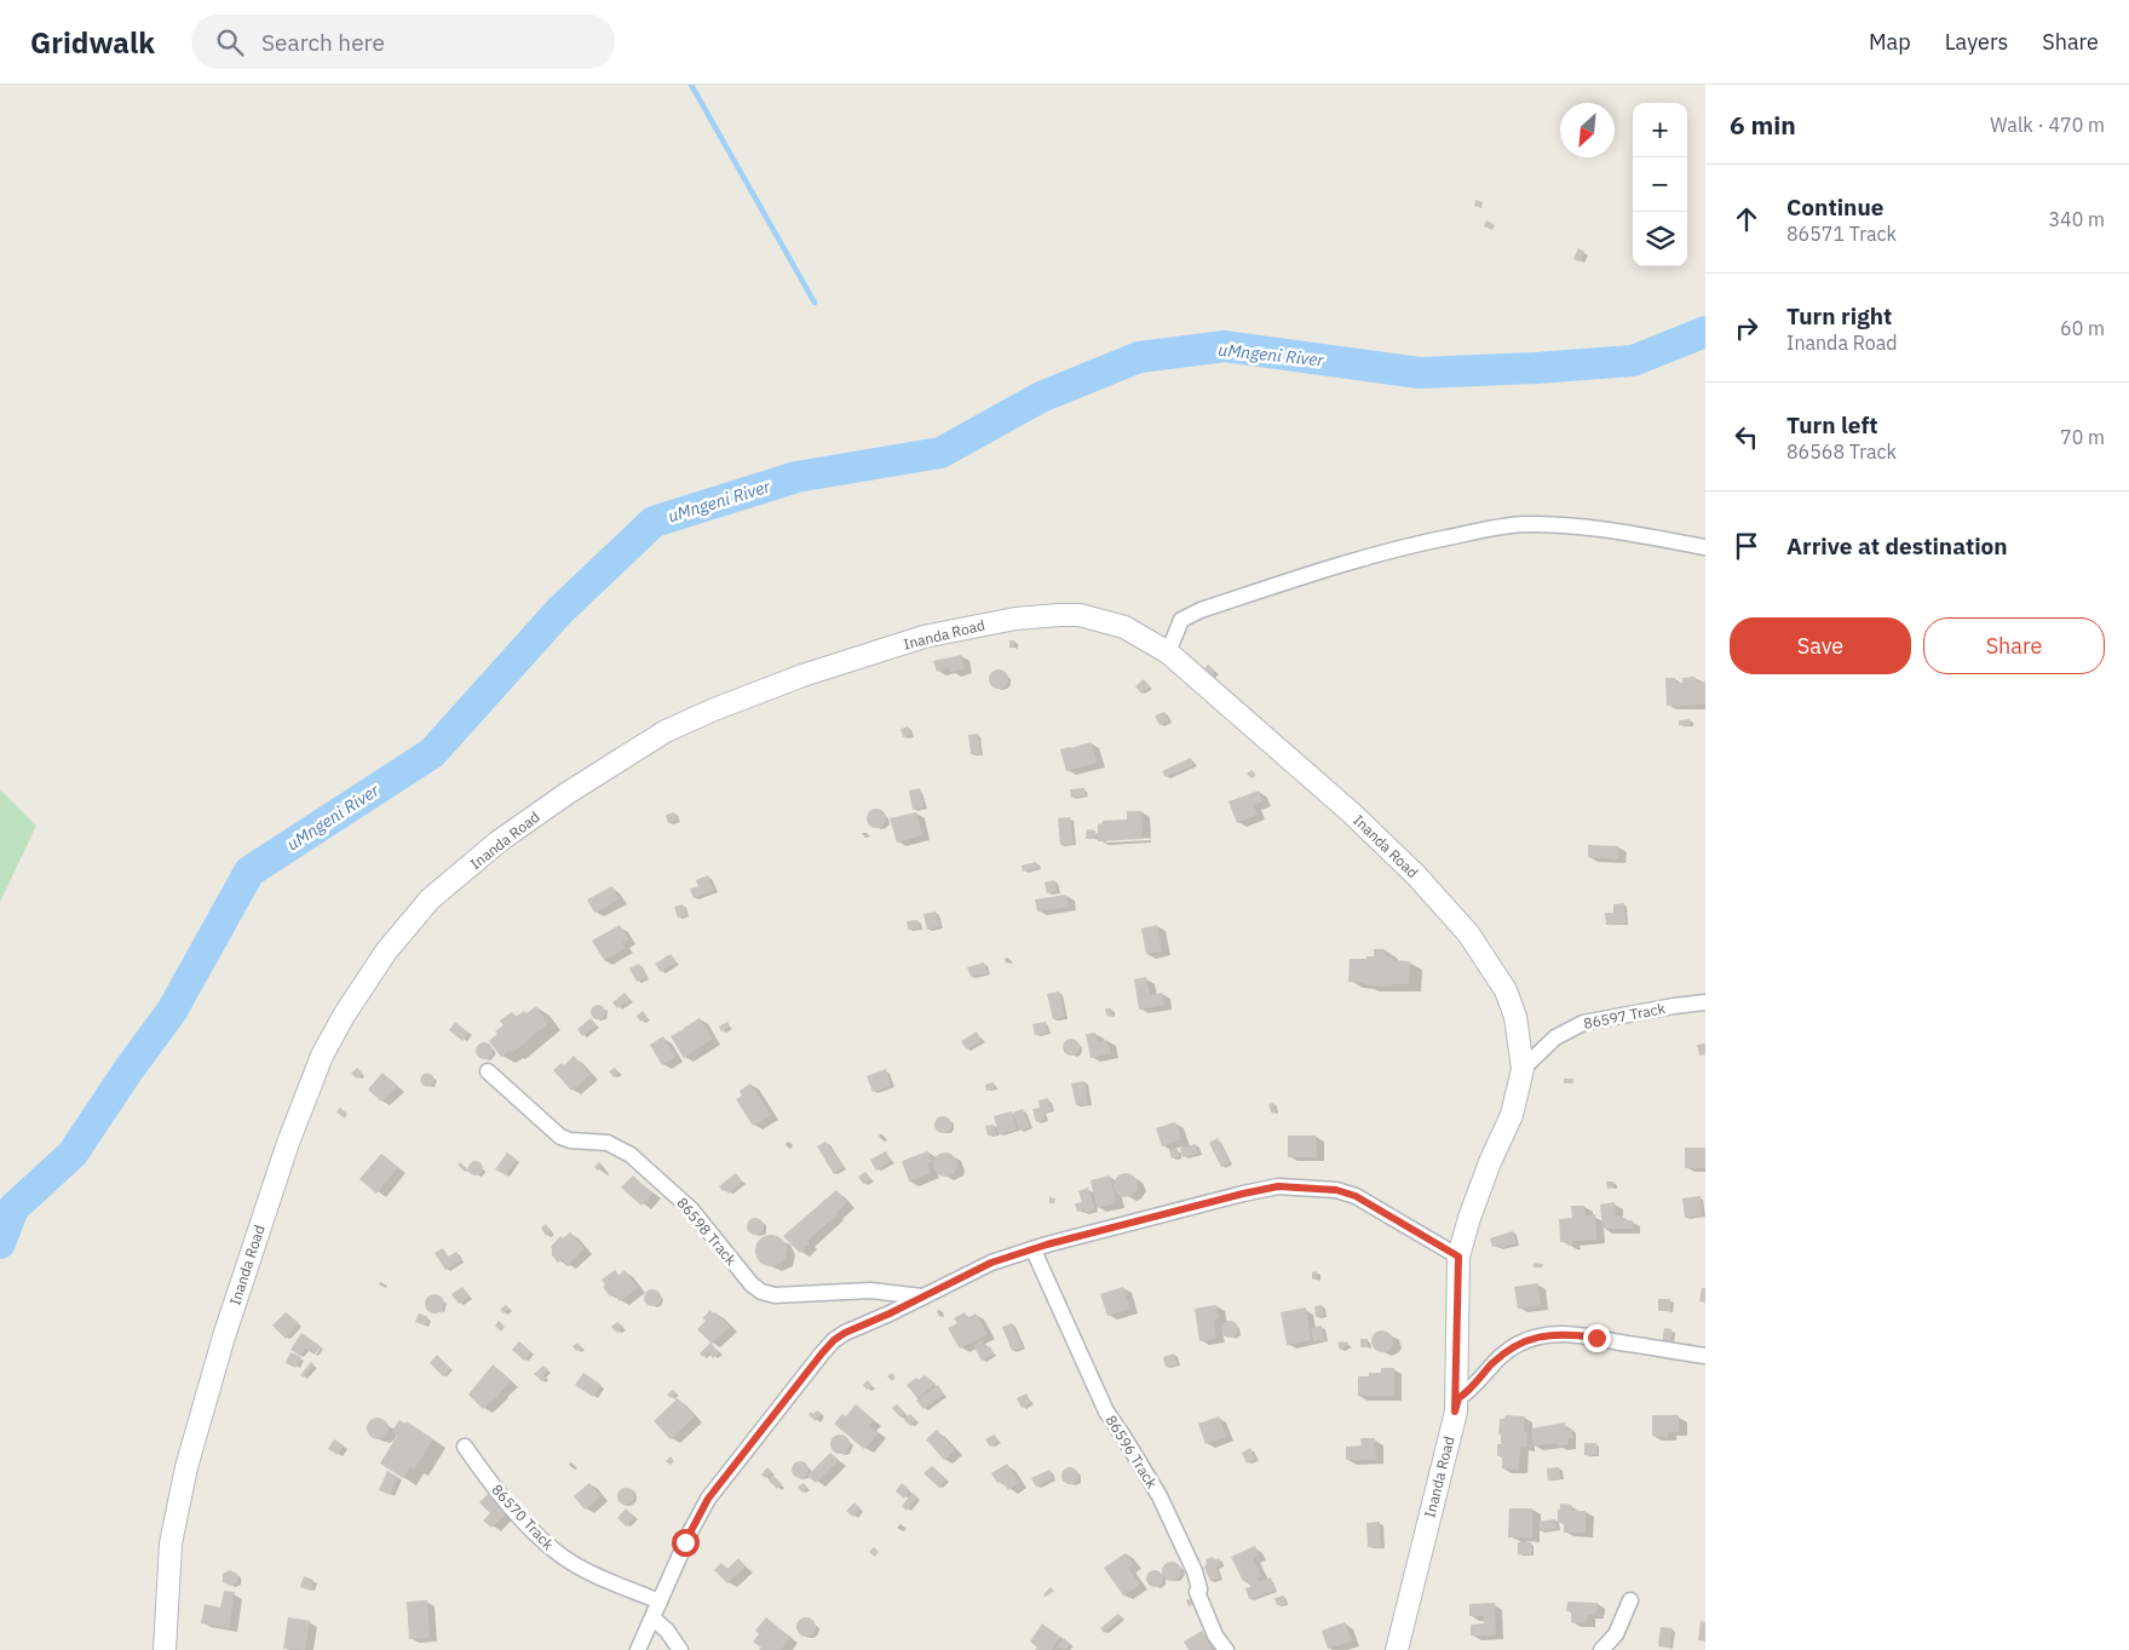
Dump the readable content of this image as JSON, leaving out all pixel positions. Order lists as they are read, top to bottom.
{
  "streets": {
    "street": [
      "Inanda Road",
      "86597 Track",
      "86598 Track",
      "86596 Track",
      "86570 Track"
    ]
  },
  "crossings": [
    ["Inanda Road", "86597 Track"]
  ],
  "water": ["uMngeni River"],
  "north": "bottom left",
  "page": {
    "header": "Gridwalk",
    "search": "Search here",
    "nav": ["Map", "Layers", "Share"],
    "heading": ["6 min", "Walk · 470 m"],
    "map_buttons": ["+", "−"],
    "list": [
      ["Continue", "86571 Track", "340 m"],
      ["Turn right", "Inanda Road", "60 m"],
      ["Turn left", "86568 Track", "70 m"],
      "Arrive at destination"
    ],
    "buttons": ["Save", "Share"]
  }
}
